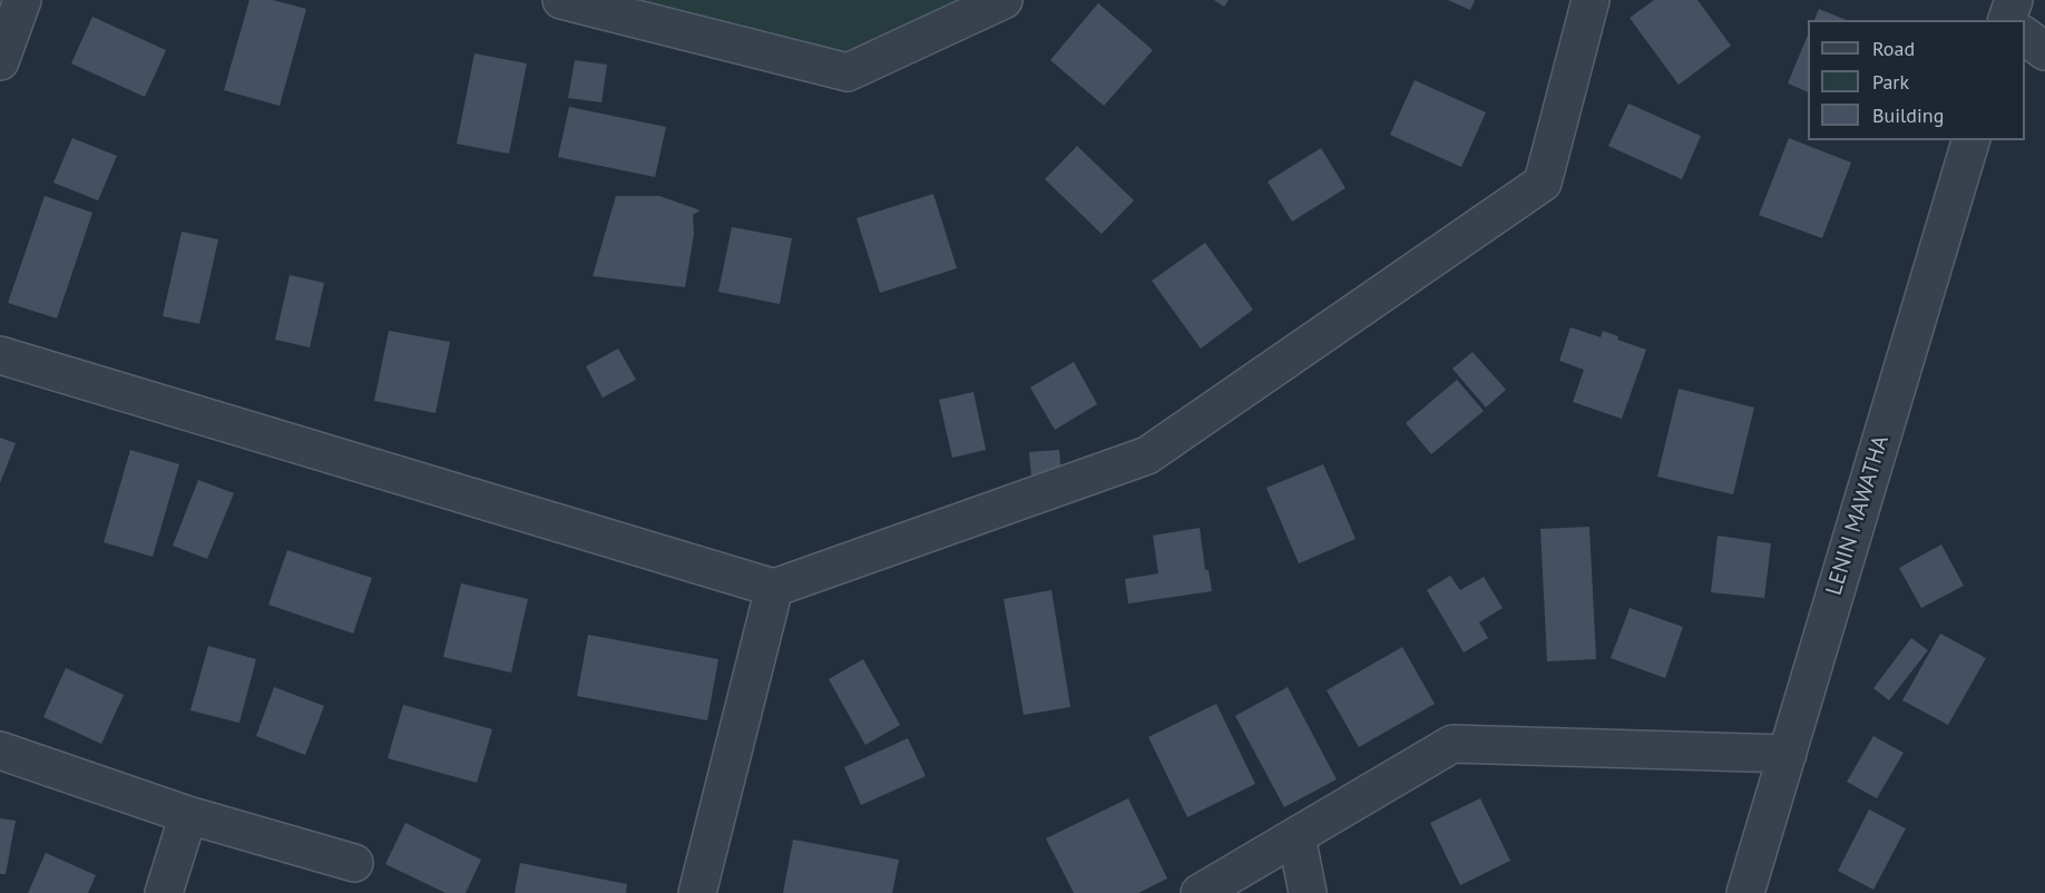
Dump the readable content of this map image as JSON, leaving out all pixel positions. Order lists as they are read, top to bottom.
{
  "streets": {
    "street": ["LENIN MAWATHA"]
  },
  "legend": ["Road", "Park", "Building"]
}
